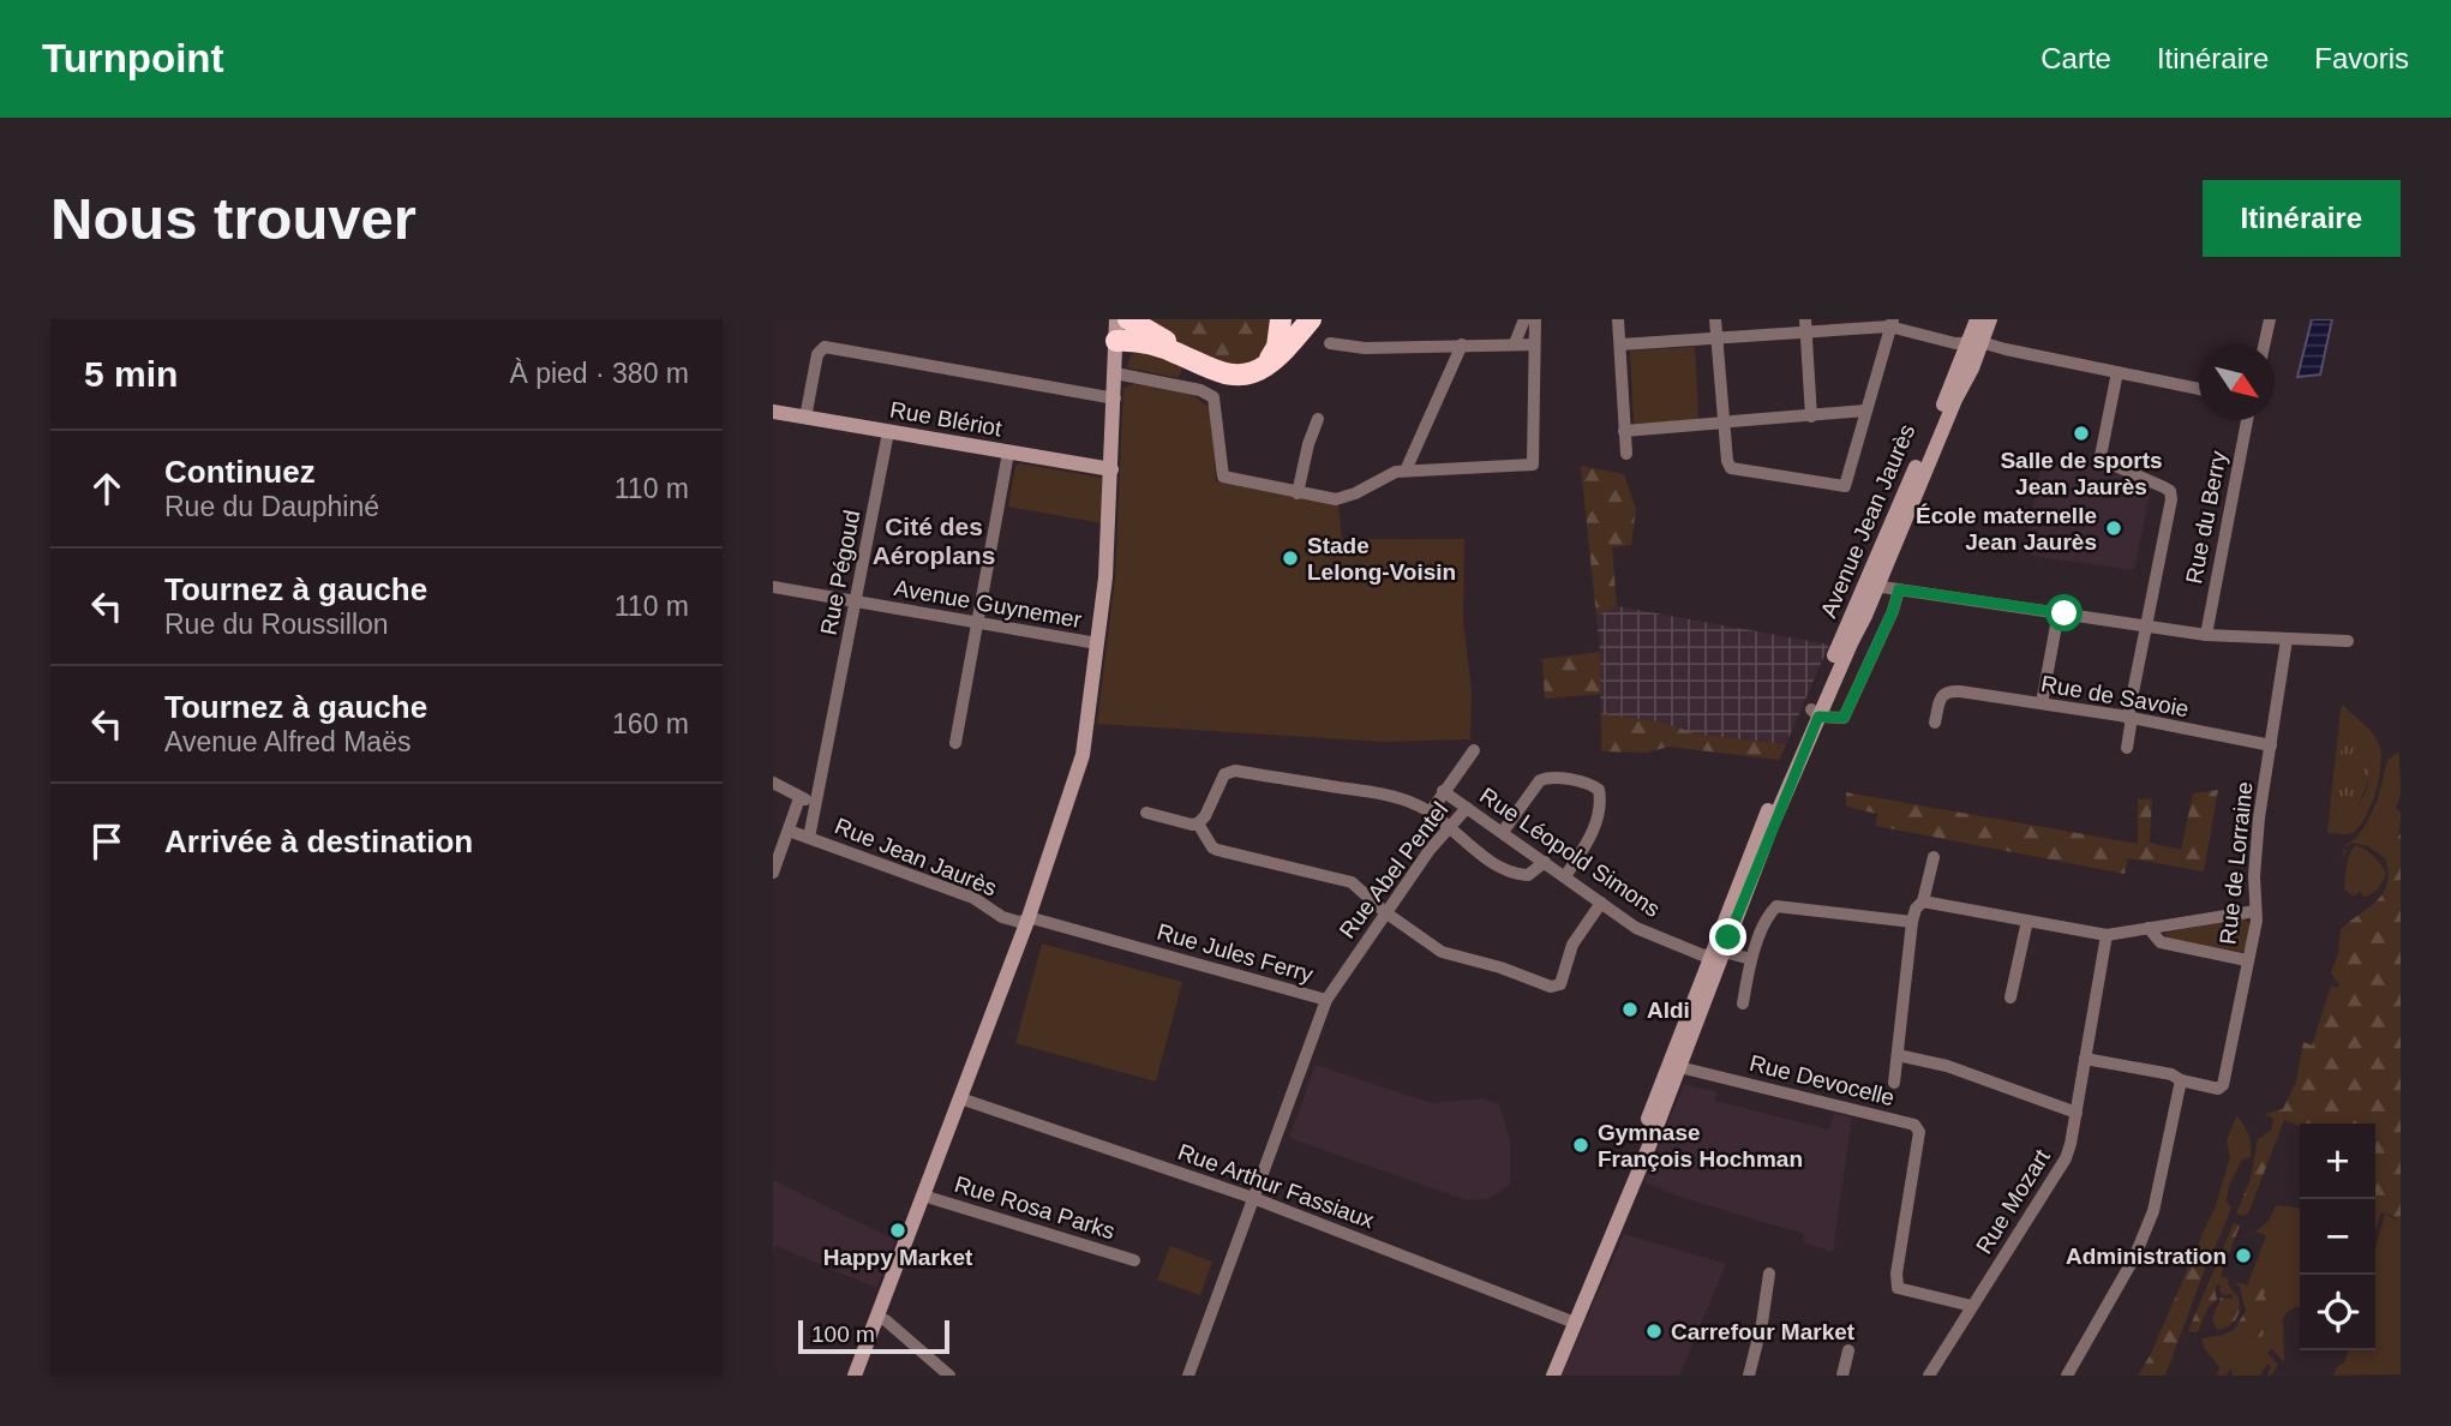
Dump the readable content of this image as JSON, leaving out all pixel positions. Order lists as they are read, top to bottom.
{
  "streets": {
    "main road": ["Rue Blériot", "Avenue Jean Jaurès"],
    "street": [
      "Rue du Berry",
      "Rue Pégoud",
      "Avenue Guynemer",
      "Rue de Savoie",
      "Rue Léopold Simons",
      "Rue Jean Jaurès",
      "Rue de Lorraine",
      "Rue Abel Pentel",
      "Rue Jules Ferry",
      "Rue Devocelle",
      "Rue Arthur Fassiaux",
      "Rue Mozart",
      "Rue Rosa Parks"
    ]
  },
  "crossings": [
    ["Rue Blériot", "Rue Pégoud"],
    ["Rue Pégoud", "Avenue Guynemer"],
    ["Rue Pégoud", "Rue Jean Jaurès"],
    ["Rue de Savoie", "Rue de Lorraine"],
    ["Rue Léopold Simons", "Rue Abel Pentel"],
    ["Rue Jean Jaurès", "Rue Jules Ferry"],
    ["Rue Abel Pentel", "Rue Jules Ferry"],
    ["Rue Jules Ferry", "Rue Arthur Fassiaux"],
    ["Rue Devocelle", "Rue Mozart"]
  ],
  "districts": ["Cité des Aéroplans"],
  "places": [
    "Salle de sports Jean Jaurès",
    "École maternelle Jean Jaurès",
    "Stade Lelong-Voisin",
    "Aldi",
    "Gymnase François Hochman",
    "Happy Market",
    "Administration",
    "Carrefour Market"
  ],
  "scale_bar": "100 m",
  "north": "bottom right",
  "page": {
    "header": "Turnpoint",
    "nav": ["Carte", "Itinéraire", "Favoris"],
    "buttons": "Itinéraire",
    "title": "Nous trouver",
    "heading": ["5 min", "À pied · 380 m"],
    "list": [
      ["Continuez", "Rue du Dauphiné", "110 m"],
      ["Tournez à gauche", "Rue du Roussillon", "110 m"],
      ["Tournez à gauche", "Avenue Alfred Maës", "160 m"],
      "Arrivée à destination"
    ],
    "map_buttons": ["+", "−"],
    "scale": "100 m"
  }
}
